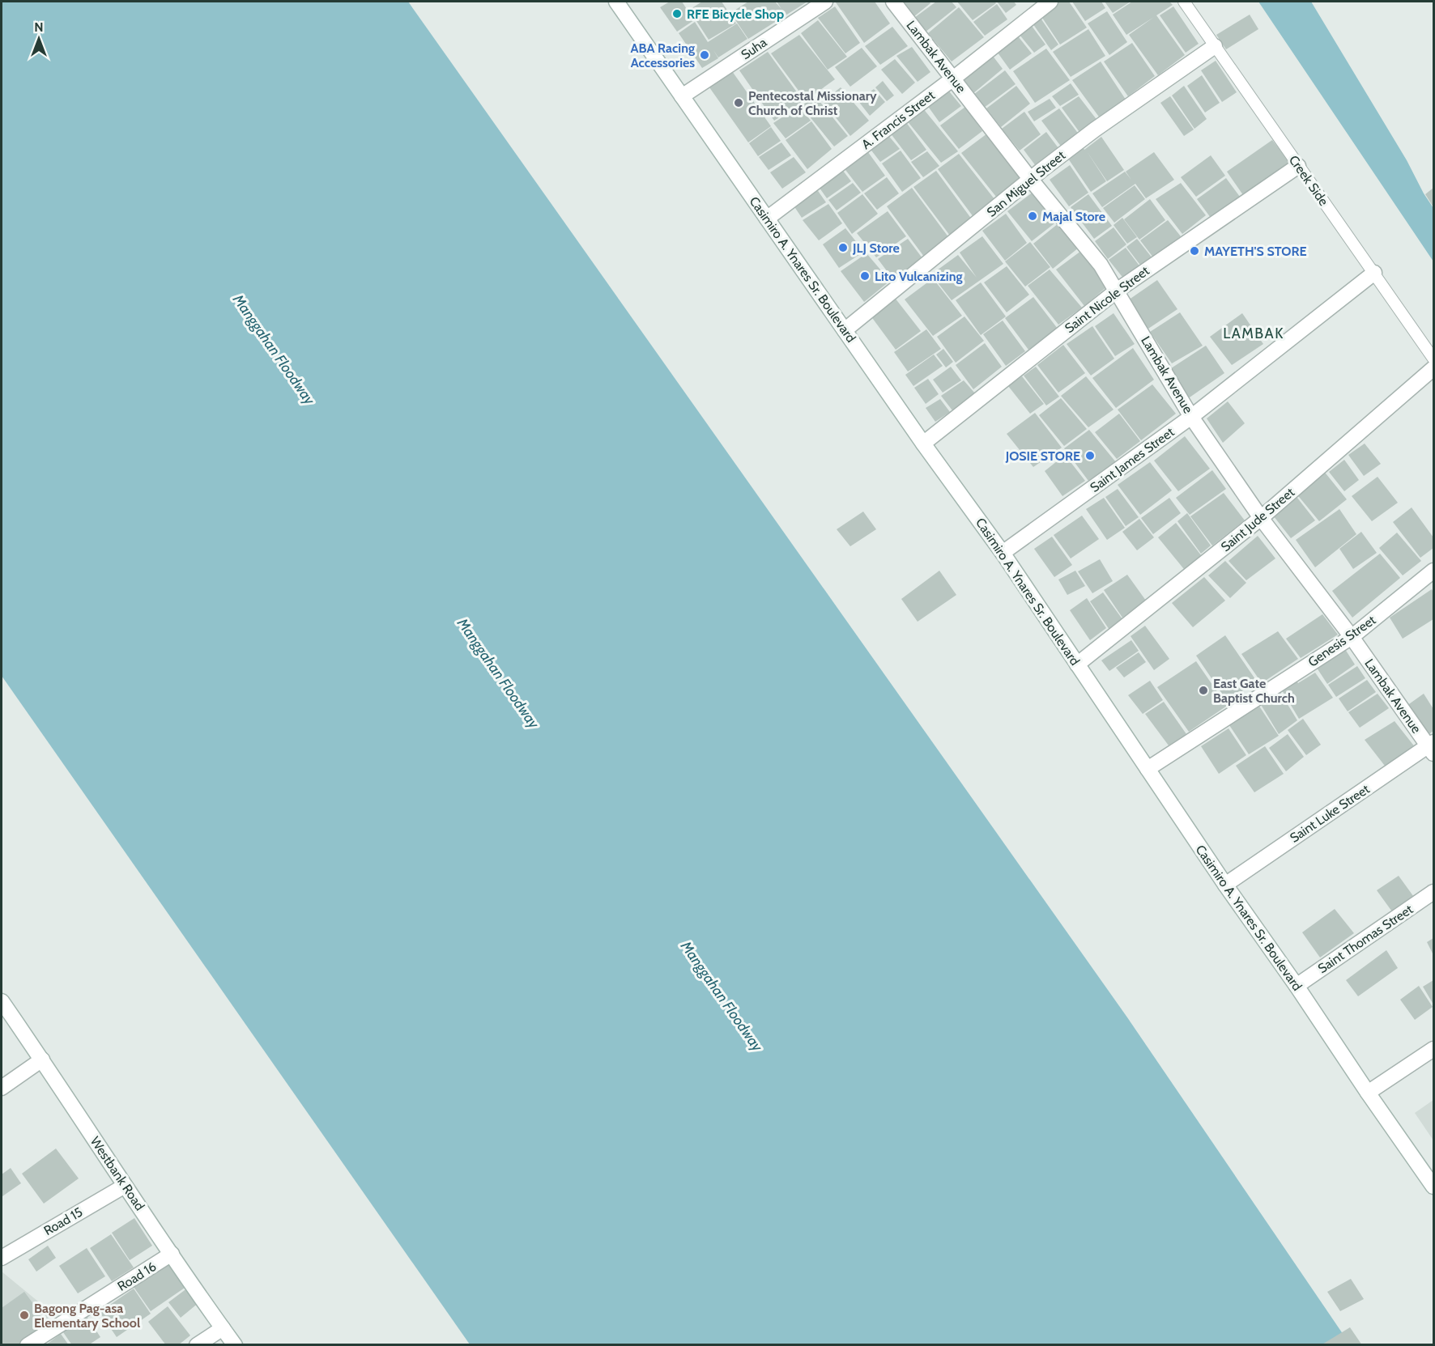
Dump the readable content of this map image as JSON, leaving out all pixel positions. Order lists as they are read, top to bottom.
{
  "streets": {
    "street": [
      "Suha",
      "Lambak Avenue",
      "A. Francis Street",
      "San Miguel Street",
      "Casimiro A. Ynares Sr. Boulevard",
      "Saint Nicole Street",
      "Saint James Street",
      "Saint Jude Street",
      "Genesis Street",
      "Saint Luke Street",
      "Saint Thomas Street",
      "Westbank Road",
      "Road 15",
      "Road 16"
    ],
    "lane": ["Creek Side"]
  },
  "crossings": [
    ["Suha", "Casimiro A. Ynares Sr. Boulevard"],
    ["Lambak Avenue", "A. Francis Street"],
    ["Lambak Avenue", "San Miguel Street"],
    ["Lambak Avenue", "Saint Nicole Street"],
    ["Lambak Avenue", "Saint James Street"],
    ["Lambak Avenue", "Saint Jude Street"],
    ["Lambak Avenue", "Genesis Street"],
    ["Lambak Avenue", "Saint Luke Street"],
    ["A. Francis Street", "Casimiro A. Ynares Sr. Boulevard"],
    ["Creek Side", "San Miguel Street"],
    ["Creek Side", "Saint Nicole Street"],
    ["Creek Side", "Saint James Street"],
    ["San Miguel Street", "Casimiro A. Ynares Sr. Boulevard"],
    ["Casimiro A. Ynares Sr. Boulevard", "Saint Nicole Street"],
    ["Casimiro A. Ynares Sr. Boulevard", "Saint James Street"],
    ["Casimiro A. Ynares Sr. Boulevard", "Saint Jude Street"],
    ["Casimiro A. Ynares Sr. Boulevard", "Genesis Street"],
    ["Casimiro A. Ynares Sr. Boulevard", "Saint Luke Street"],
    ["Casimiro A. Ynares Sr. Boulevard", "Saint Thomas Street"],
    ["Westbank Road", "Road 15"],
    ["Westbank Road", "Road 16"]
  ],
  "districts": ["LAMBAK"],
  "water": ["Manggahan Floodway"],
  "places": [
    "RFE Bicycle Shop",
    "ABA Racing Accessories",
    "Pentecostal Missionary Church of Christ",
    "Majal Store",
    "JLJ Store",
    "MAYETH'S STORE",
    "Lito Vulcanizing",
    "JOSIE STORE",
    "East Gate Baptist Church",
    "Bagong Pag-asa Elementary School"
  ],
  "north": "top"
}
